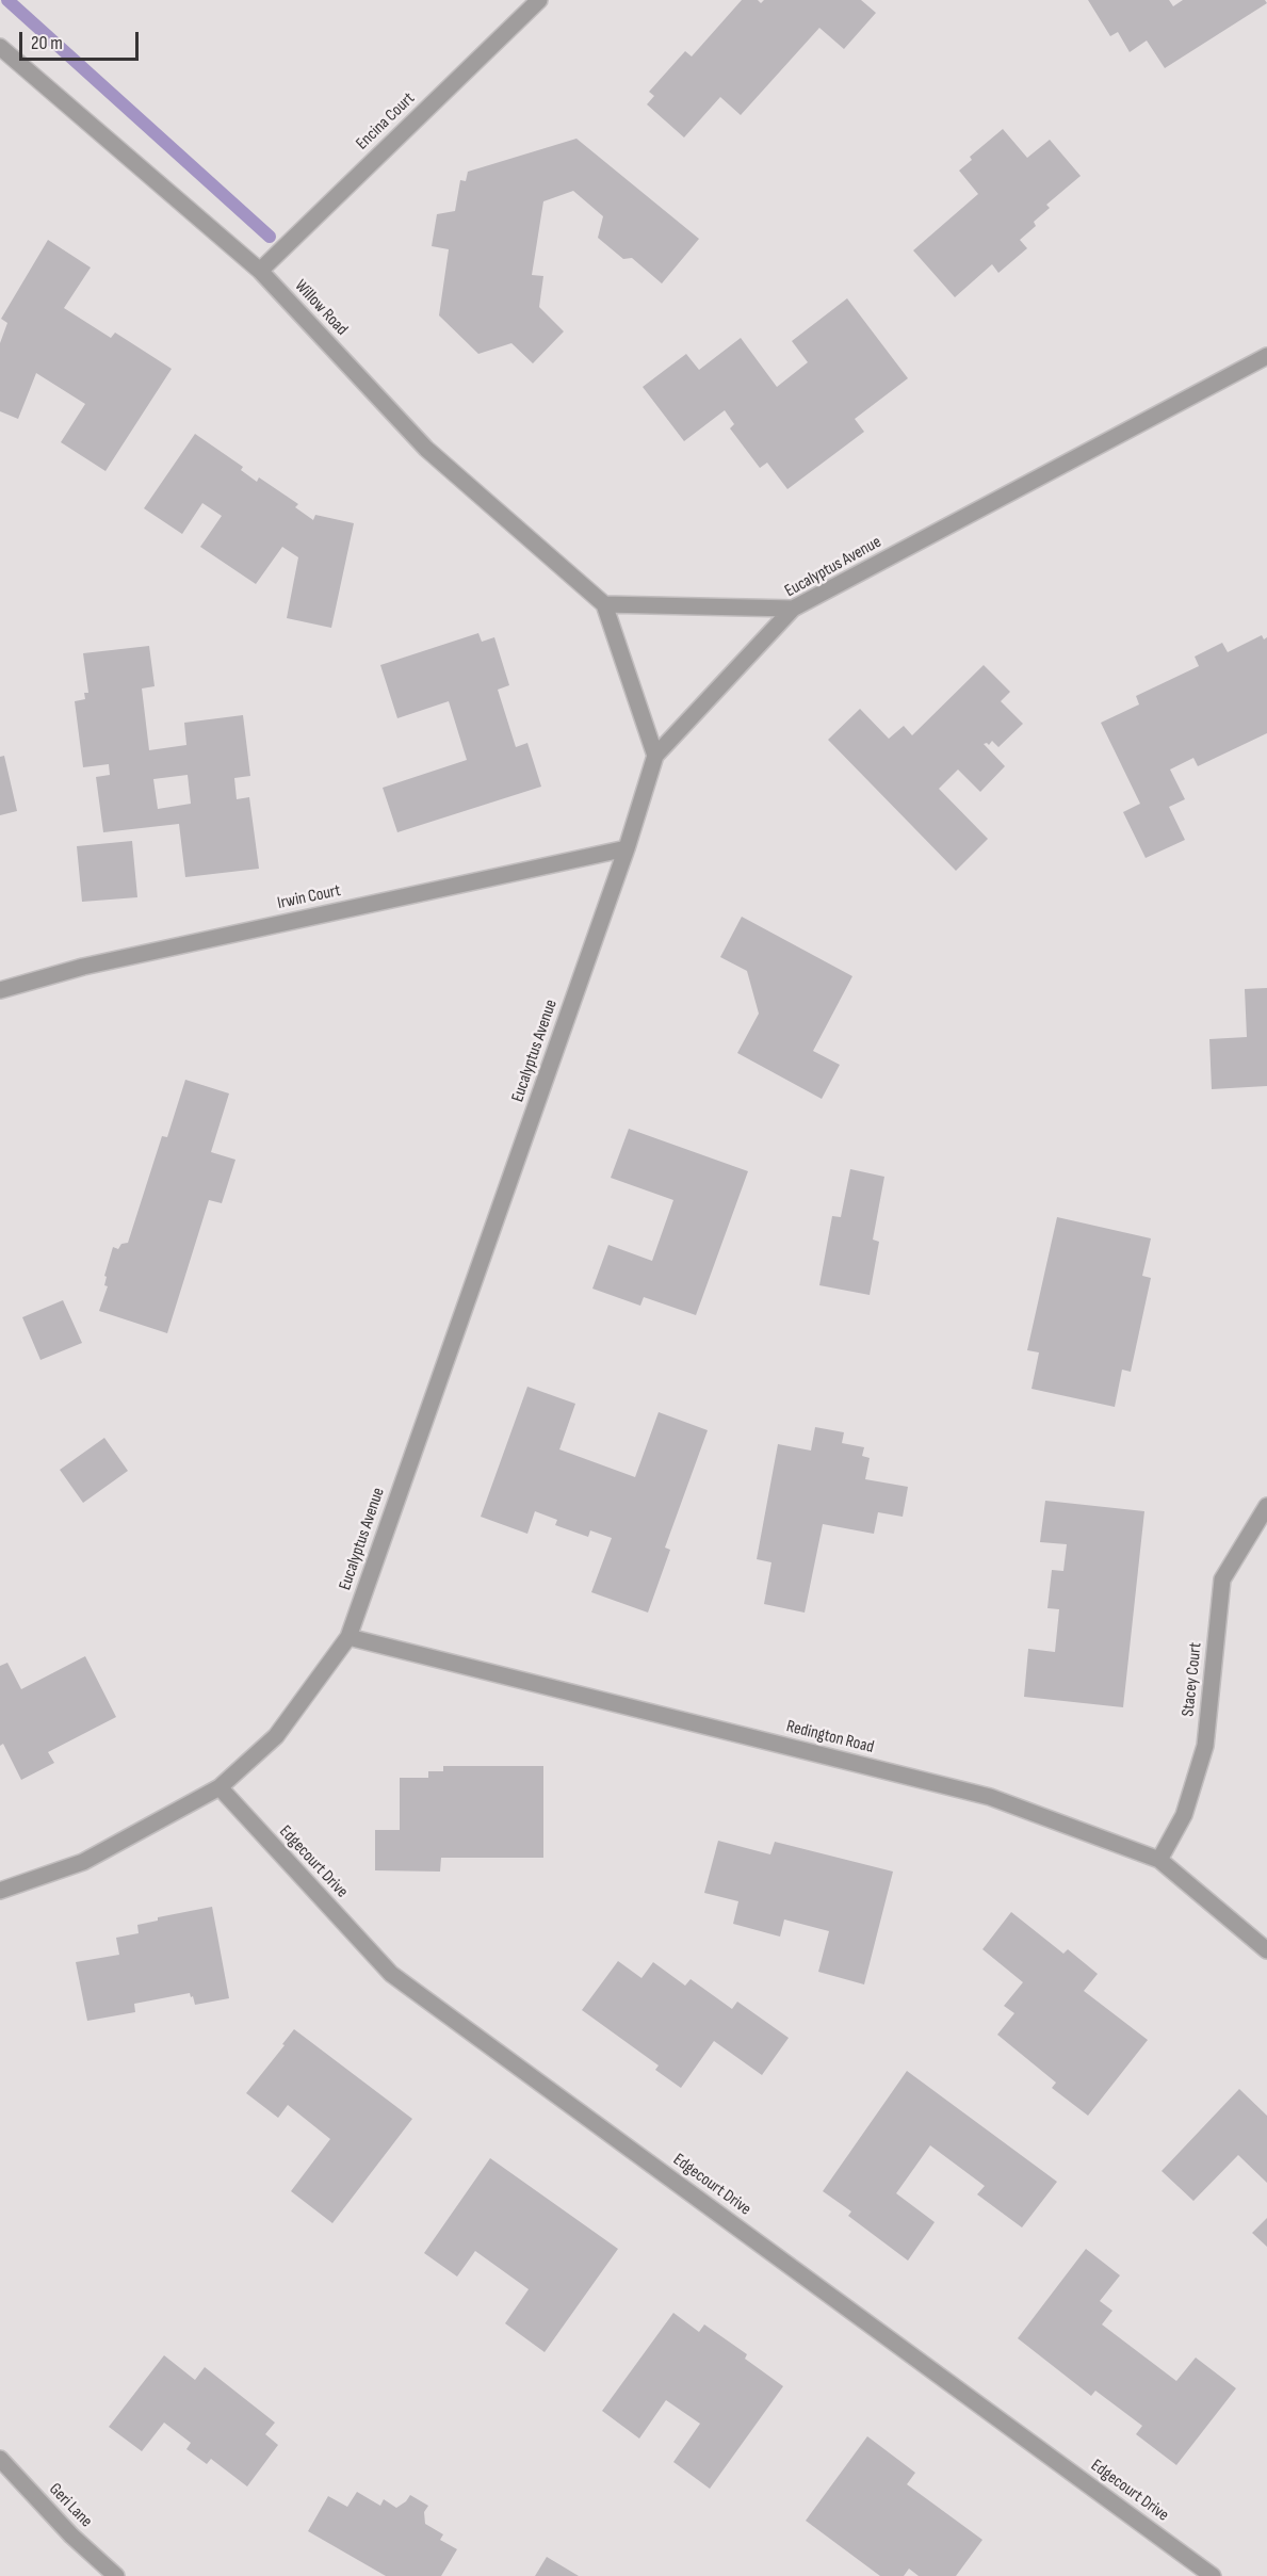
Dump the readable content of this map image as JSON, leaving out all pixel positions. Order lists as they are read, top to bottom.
{
  "streets": {
    "street": [
      "Encina Court",
      "Willow Road",
      "Eucalyptus Avenue",
      "Irwin Court",
      "Stacey Court",
      "Redington Road",
      "Edgecourt Drive",
      "Geri Lane"
    ]
  },
  "crossings": [
    ["Encina Court", "Willow Road"],
    ["Eucalyptus Avenue", "Irwin Court"],
    ["Eucalyptus Avenue", "Redington Road"],
    ["Eucalyptus Avenue", "Edgecourt Drive"],
    ["Stacey Court", "Redington Road"]
  ],
  "scale_bar": "20 m"
}
